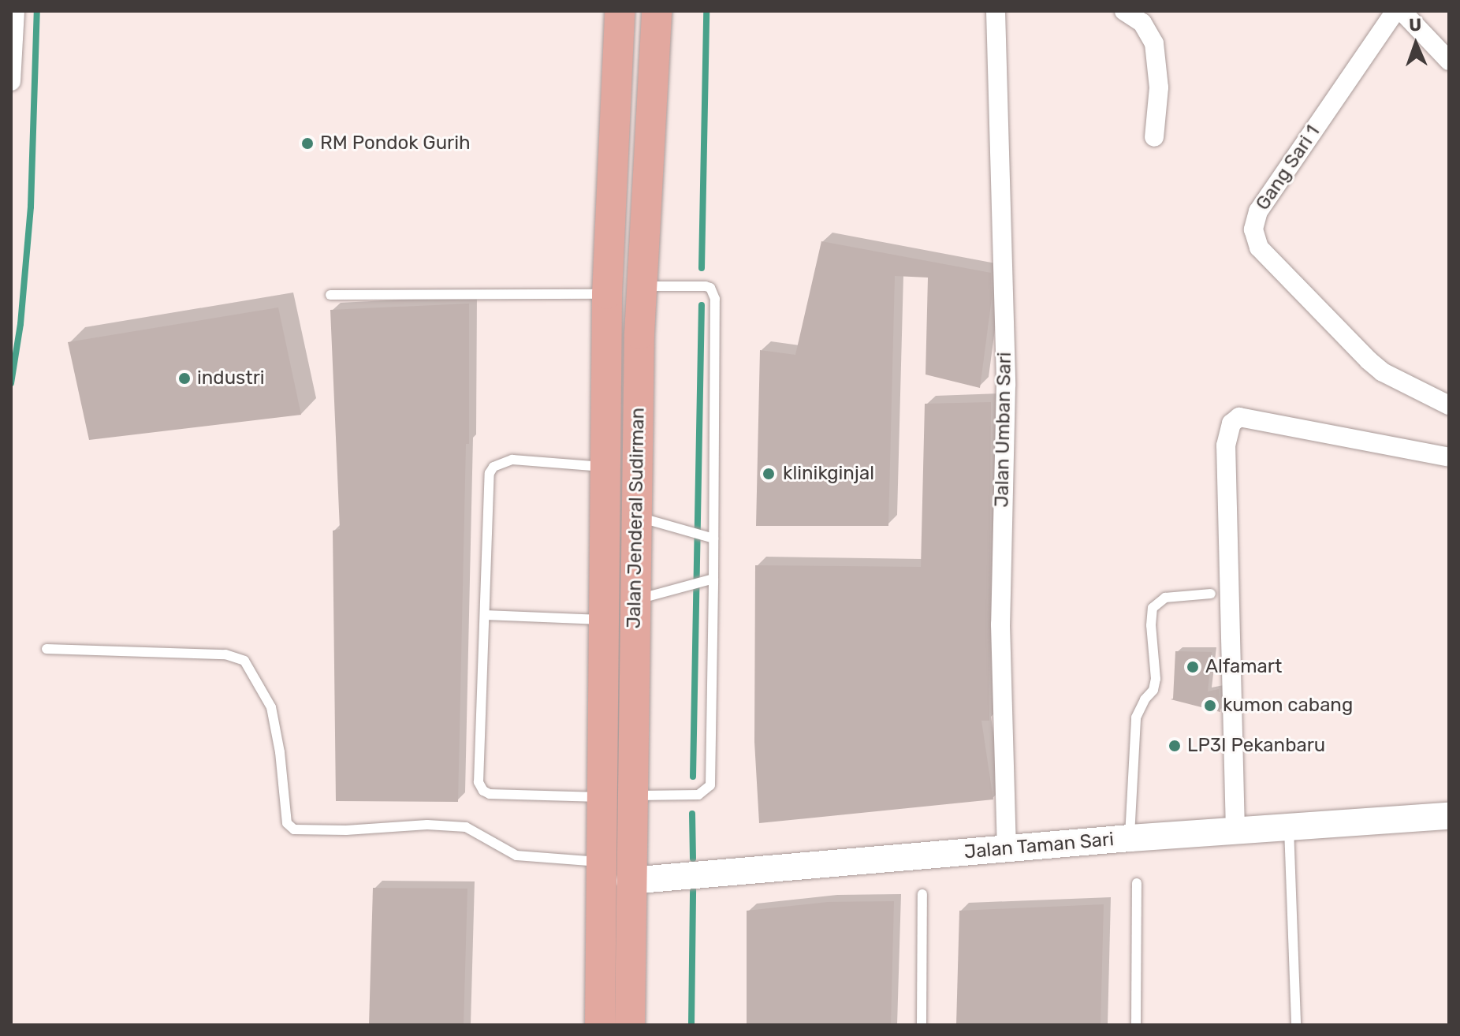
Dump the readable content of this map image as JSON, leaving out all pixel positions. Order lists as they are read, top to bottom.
{
  "streets": {
    "main road": ["Jalan Jenderal Sudirman"],
    "street": ["Gang Sari 1", "Jalan Umban Sari", "Jalan Taman Sari"]
  },
  "crossings": [
    ["Jalan Umban Sari", "Jalan Taman Sari"],
    ["Jalan Jenderal Sudirman", "Jalan Taman Sari"]
  ],
  "places": [
    "RM Pondok Gurih",
    "industri",
    "klinikginjal",
    "Alfamart",
    "kumon cabang",
    "LP3I Pekanbaru"
  ],
  "north": "top"
}
